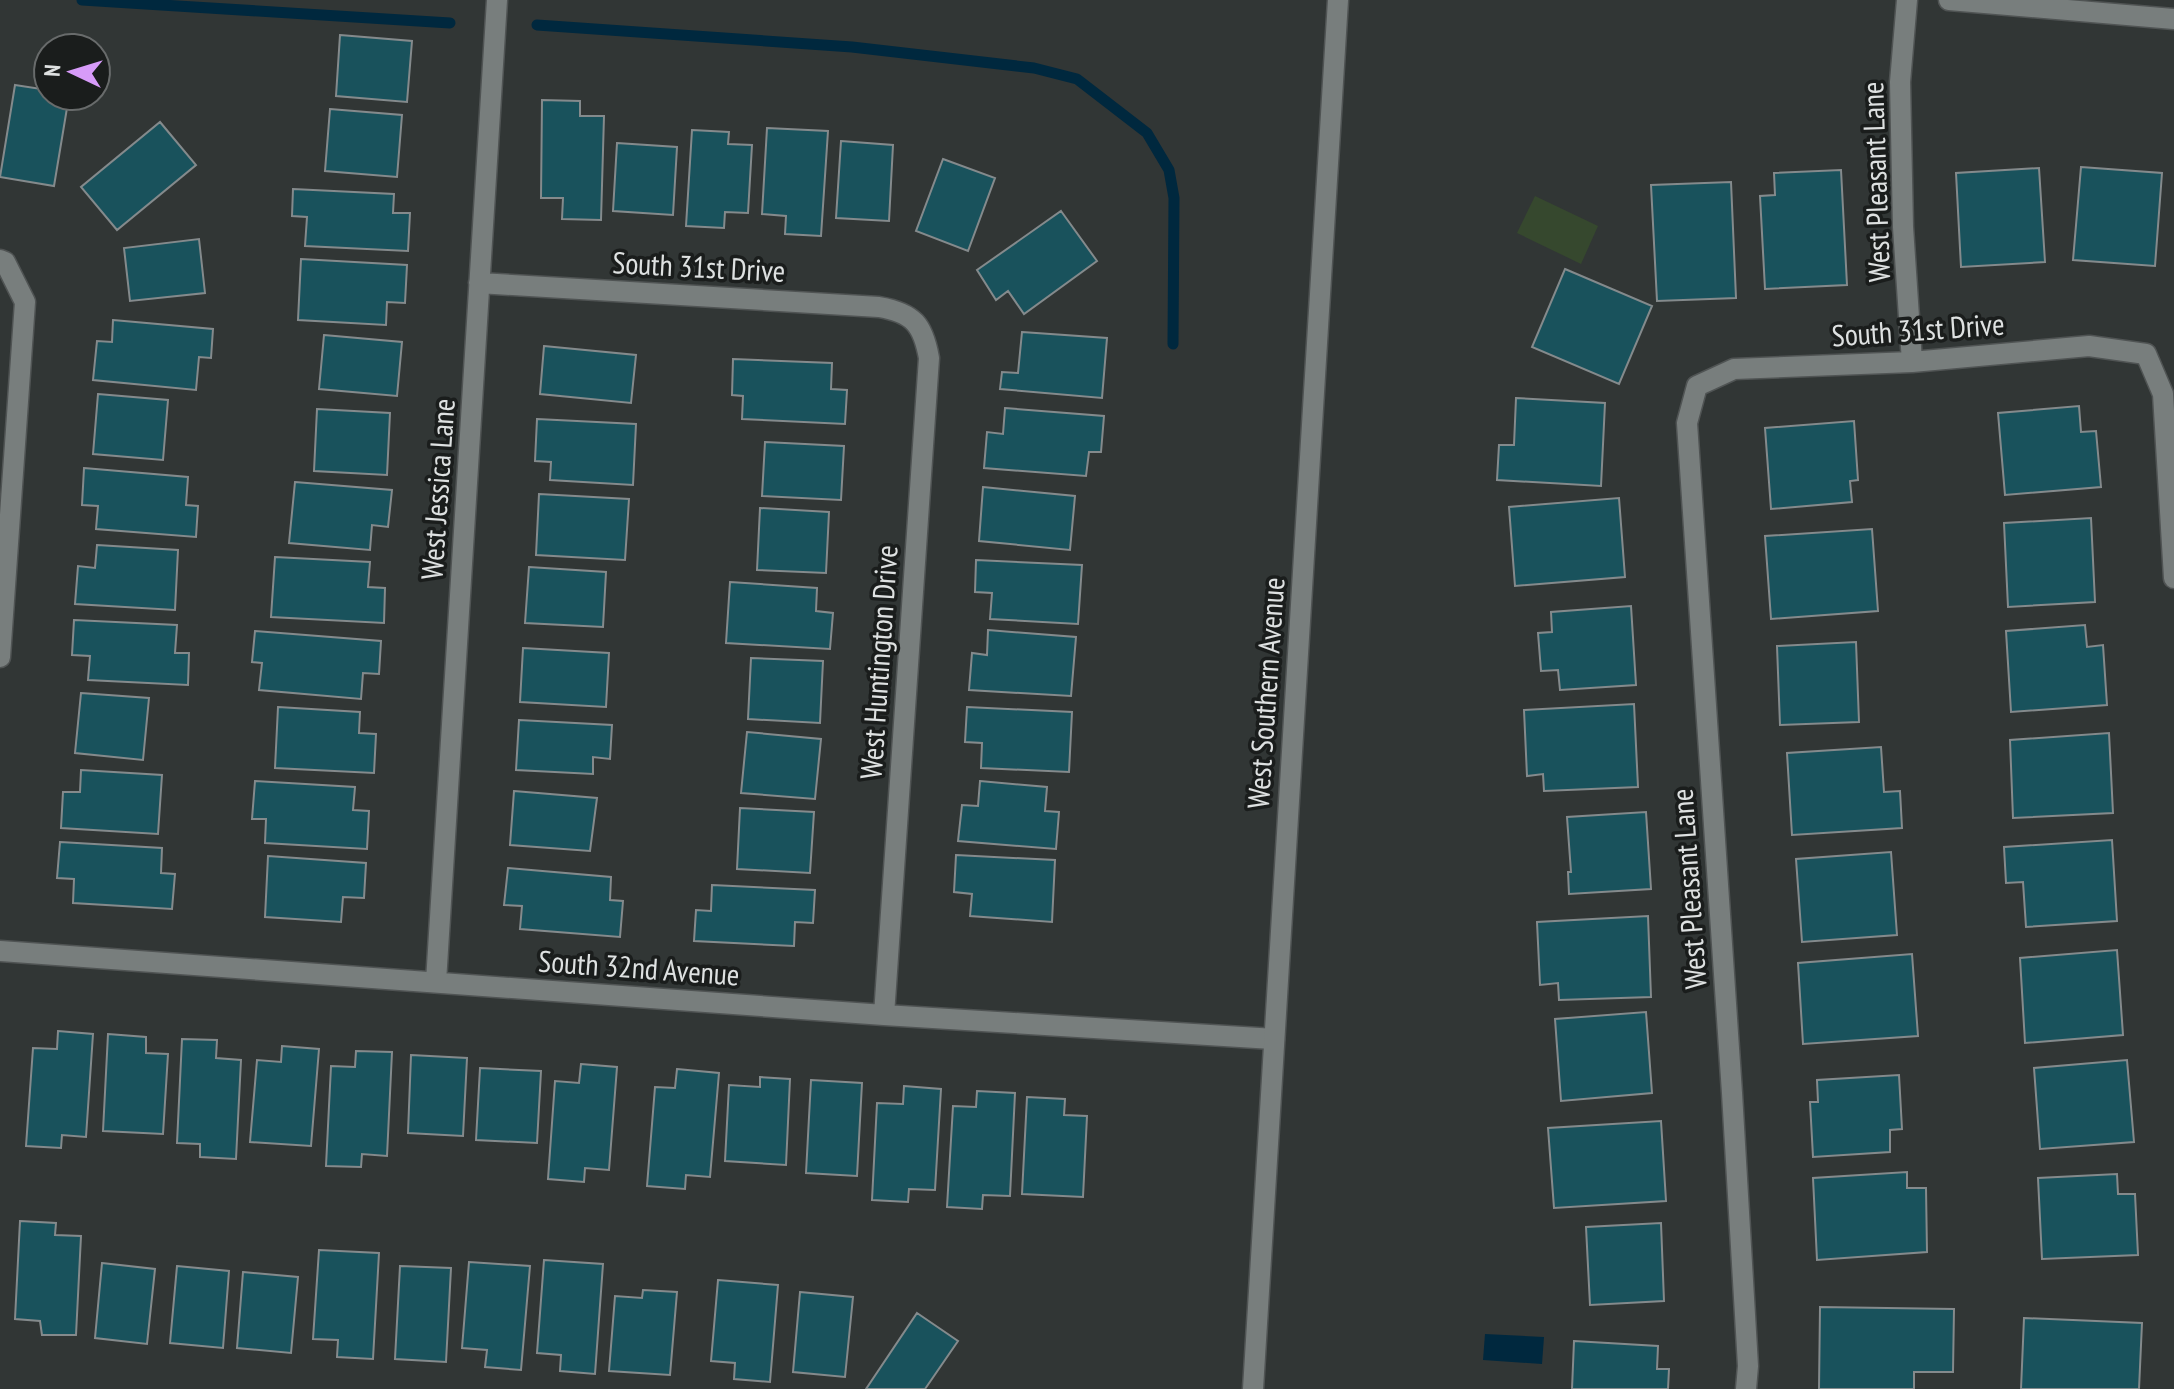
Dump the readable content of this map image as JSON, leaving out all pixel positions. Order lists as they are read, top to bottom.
{
  "streets": {
    "street": [
      "West Pleasant Lane",
      "South 31st Drive",
      "West Jessica Lane",
      "West Huntington Drive",
      "West Southern Avenue",
      "South 32nd Avenue"
    ]
  },
  "crossings": [
    ["West Pleasant Lane", "South 31st Drive"],
    ["South 31st Drive", "West Jessica Lane"],
    ["South 31st Drive", "West Huntington Drive"],
    ["West Jessica Lane", "South 32nd Avenue"],
    ["West Huntington Drive", "South 32nd Avenue"],
    ["West Southern Avenue", "South 32nd Avenue"]
  ],
  "north": "left"
}
